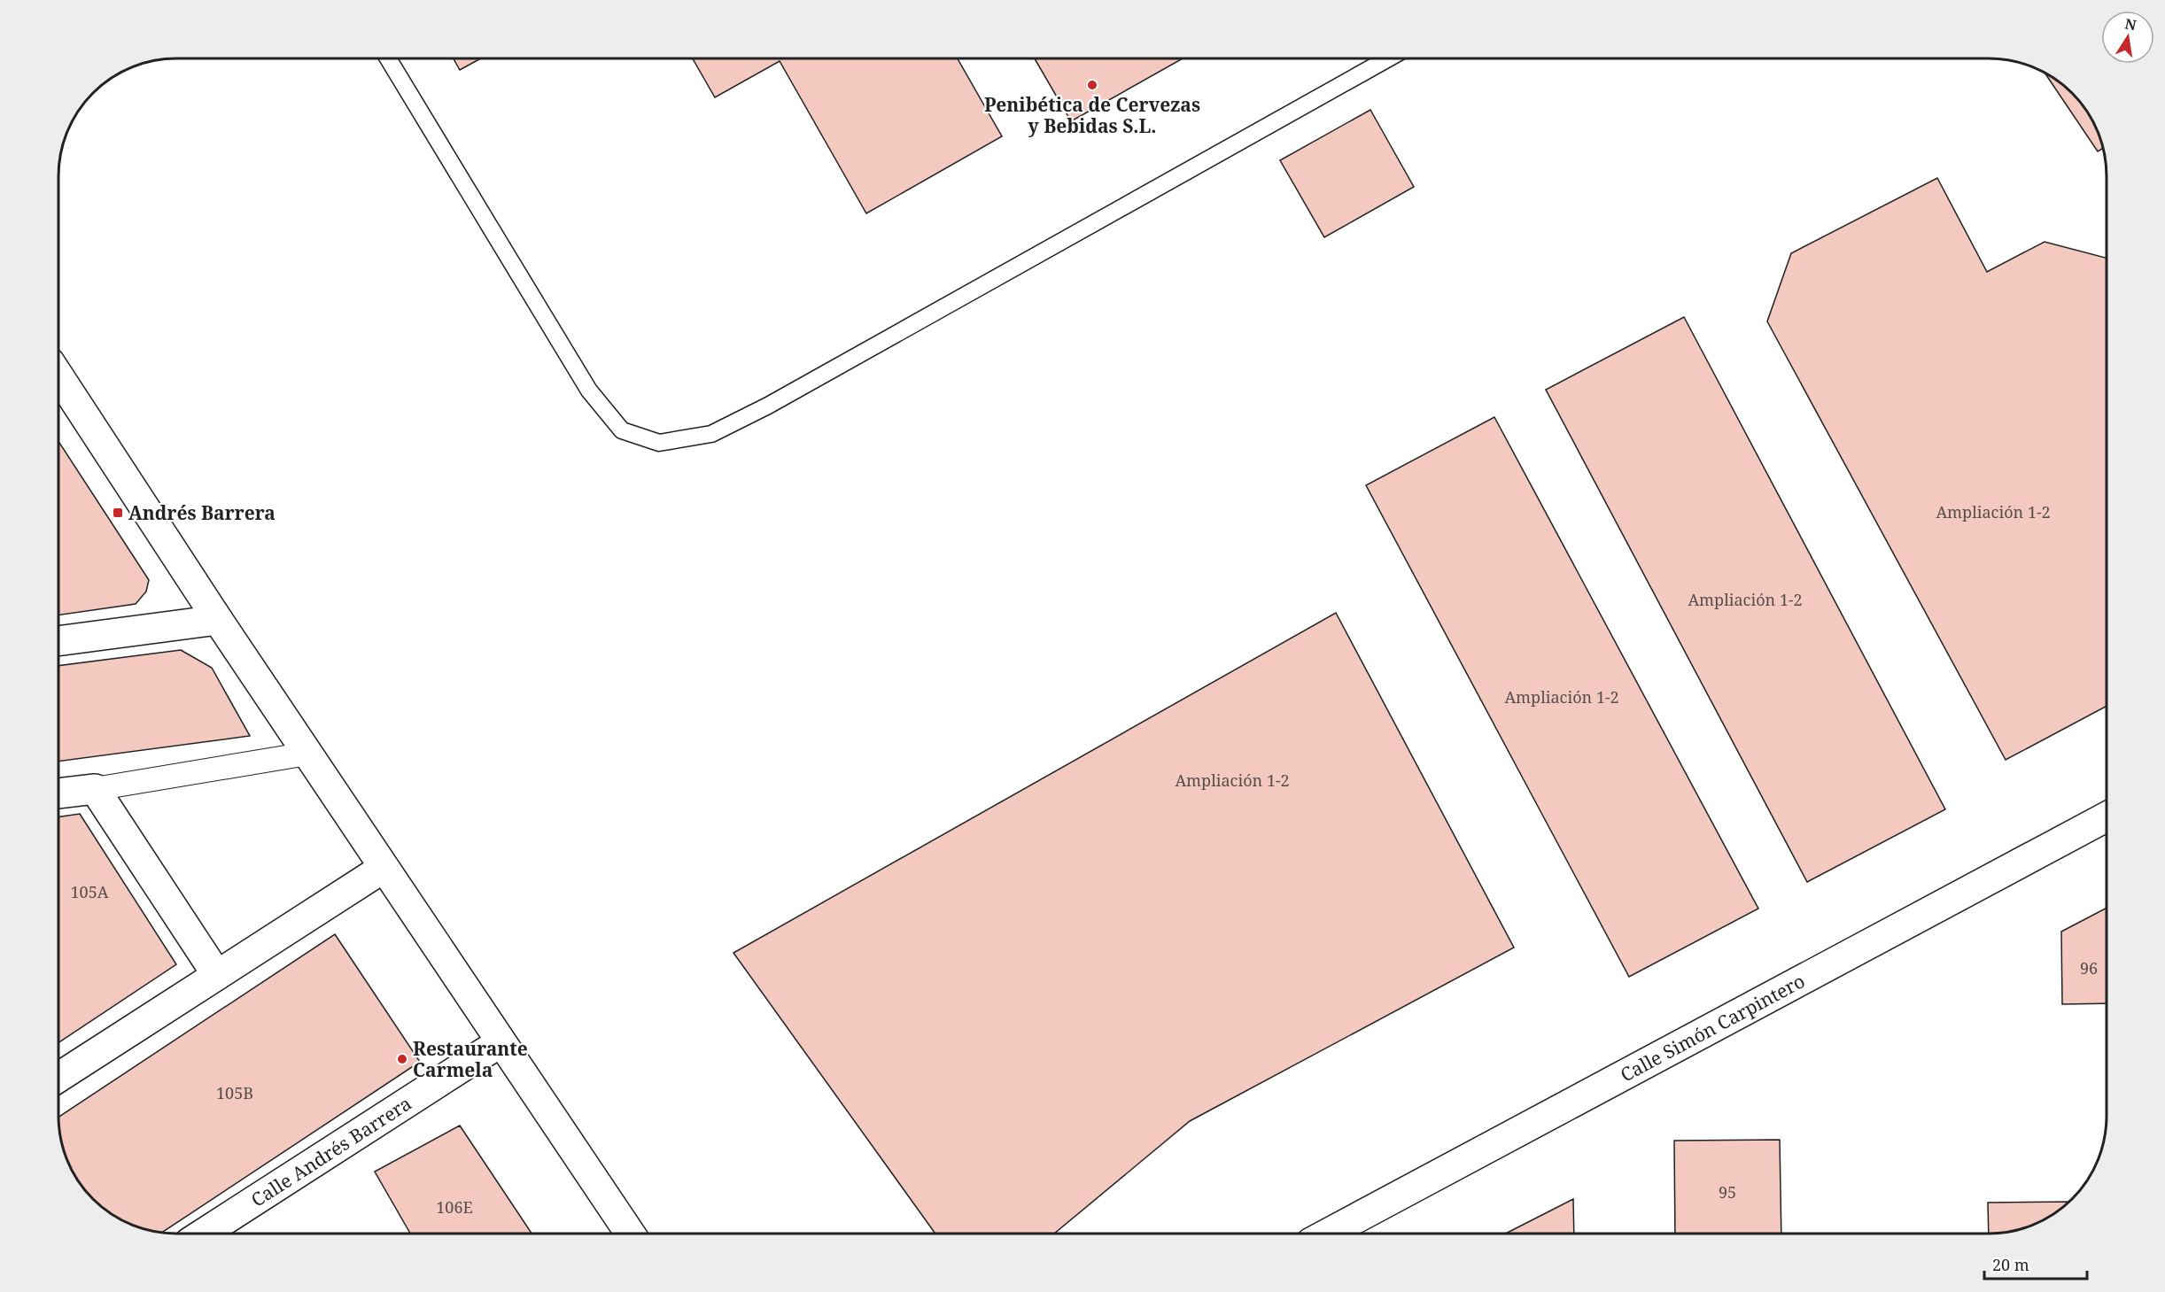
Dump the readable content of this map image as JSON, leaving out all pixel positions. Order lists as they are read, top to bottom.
{
  "streets": {
    "street": ["Calle Simón Carpintero", "Calle Andrés Barrera"]
  },
  "places": {
    "other": ["Penibética de Cervezas y Bebidas S.L.", "Restaurante Carmela"],
    "transit": ["Andrés Barrera"]
  },
  "house_numbers": [
    "Ampliación 1-2",
    "Ampliación 1-2",
    "Ampliación 1-2",
    "Ampliación 1-2",
    "105A",
    "96",
    "105B",
    "95",
    "106E"
  ],
  "scale_bar": "20 m",
  "north": "top"
}
